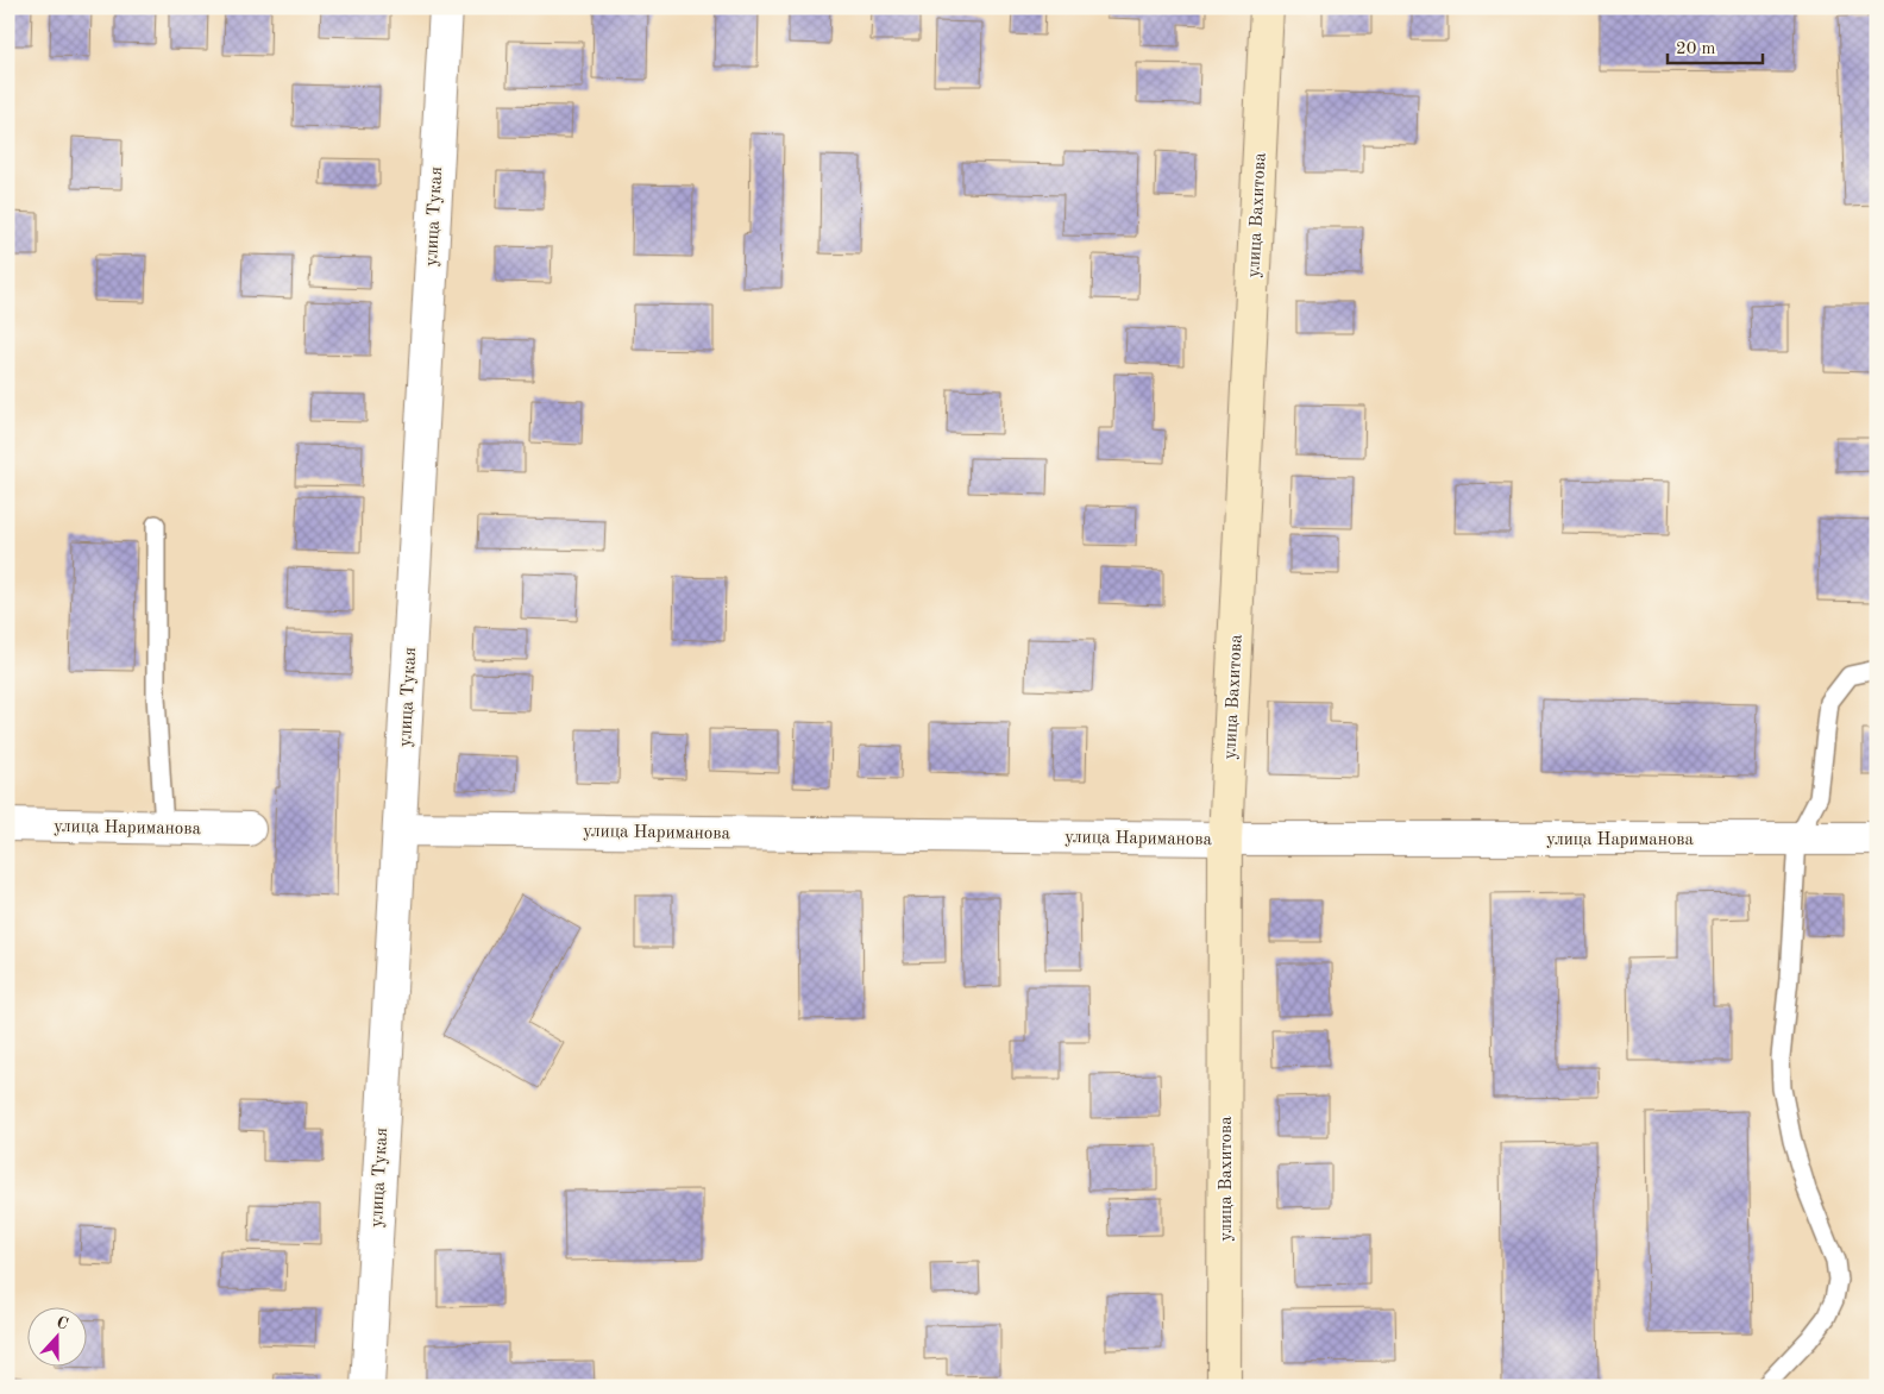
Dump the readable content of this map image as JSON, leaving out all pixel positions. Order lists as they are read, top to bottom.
{
  "streets": {
    "street": ["улица Вахитова", "улица Тукая", "улица Нариманова"]
  },
  "crossings": [
    ["улица Вахитова", "улица Нариманова"],
    ["улица Тукая", "улица Нариманова"]
  ],
  "scale_bar": "20 m",
  "north": "top"
}
